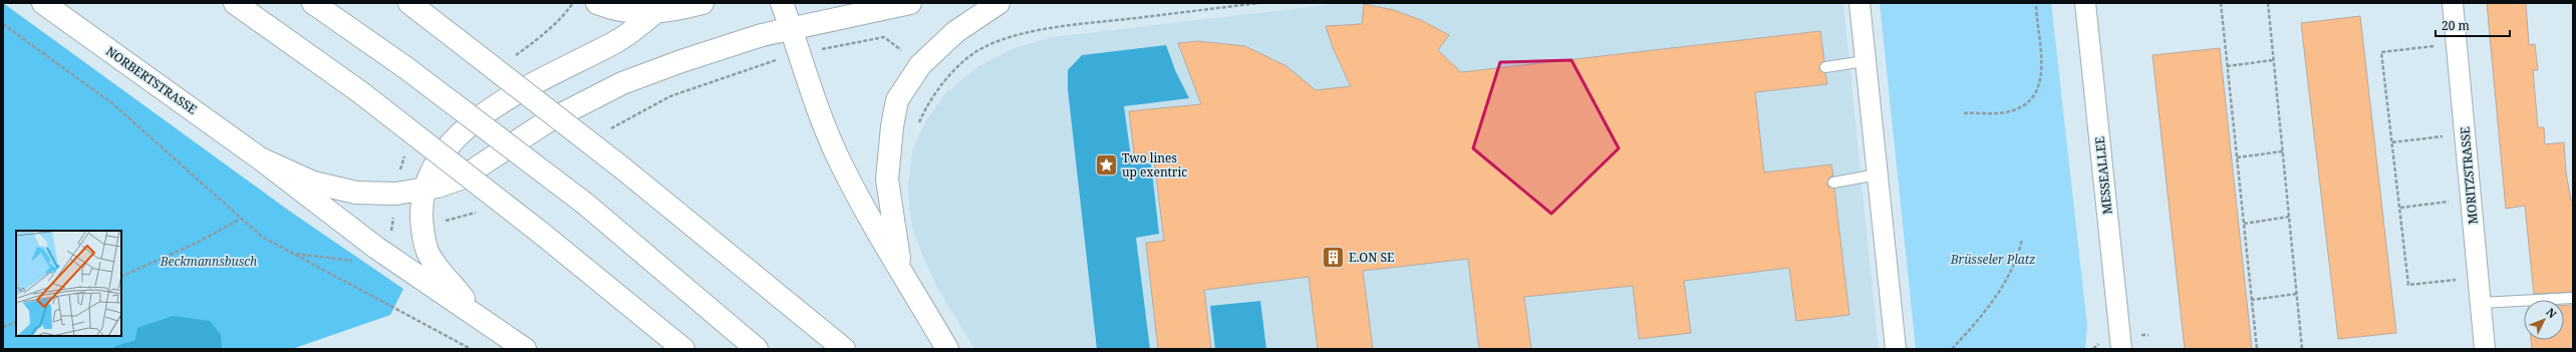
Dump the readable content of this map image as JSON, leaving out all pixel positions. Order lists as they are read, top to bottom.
{
  "streets": {
    "main road": ["NORBERTSTRASSE"],
    "street": ["MESSEALLEE", "MORITZSTRASSE"]
  },
  "parks": ["Brüsseler Platz", "Beckmannsbusch"],
  "places": {
    "place": ["Two lines up exentric"],
    "building": ["E.ON SE"]
  },
  "scale_bar": "20 m",
  "north": "top right"
}
